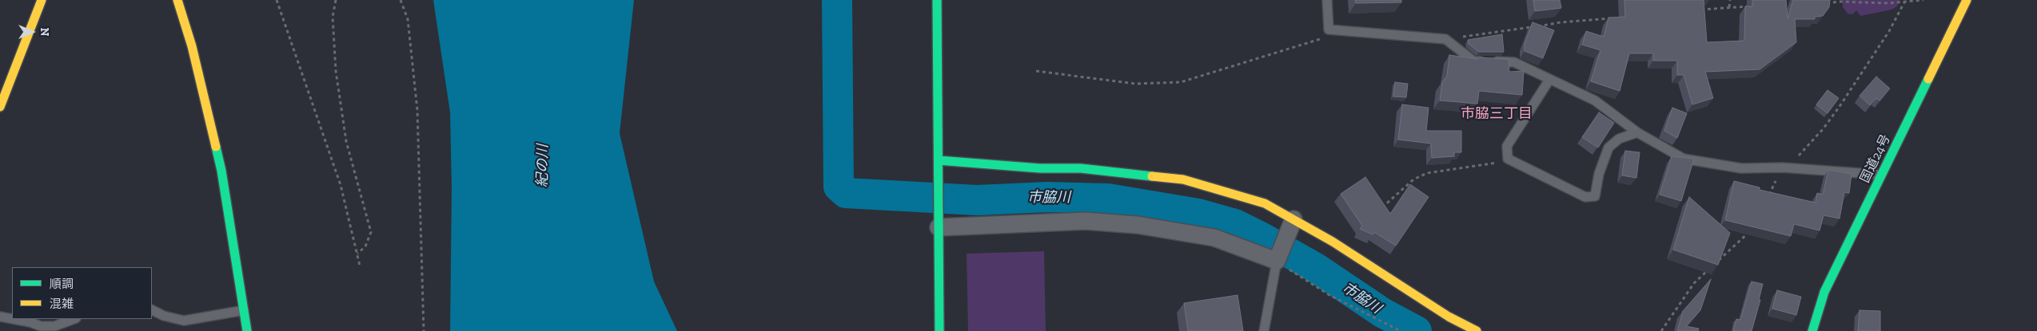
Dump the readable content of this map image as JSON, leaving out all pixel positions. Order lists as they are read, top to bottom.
{
  "streets": {
    "main road": ["国道24号"]
  },
  "districts": ["市脇三丁目"],
  "water": ["紀の川", "市脇川"],
  "legend": ["順調", "混雑"],
  "north": "right"
}
